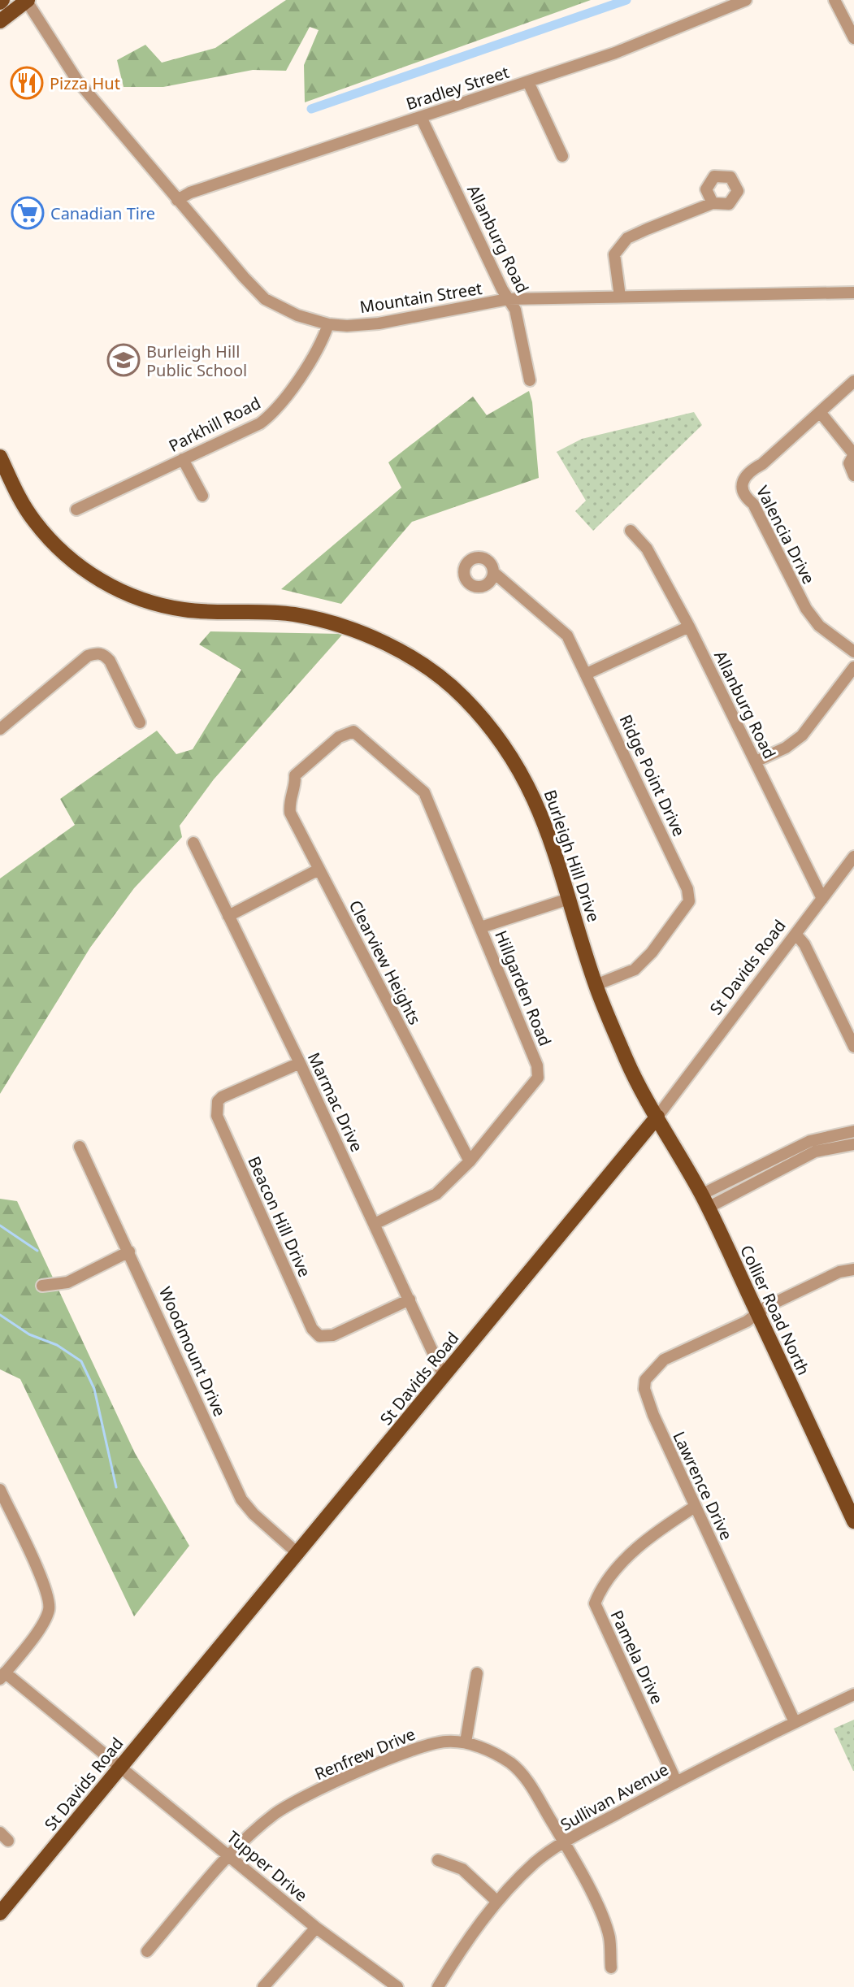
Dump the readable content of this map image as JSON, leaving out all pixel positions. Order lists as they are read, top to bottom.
{
  "streets": {
    "main road": ["Burleigh Hill Drive", "St Davids Road", "Collier Road North"],
    "street": [
      "Bradley Street",
      "Allanburg Road",
      "Mountain Street",
      "Parkhill Road",
      "Valencia Drive",
      "Ridge Point Drive",
      "Clearview Heights",
      "Hillgarden Road",
      "Marmac Drive",
      "Beacon Hill Drive",
      "Woodmount Drive",
      "Lawrence Drive",
      "Pamela Drive",
      "Renfrew Drive",
      "Sullivan Avenue",
      "Tupper Drive"
    ]
  },
  "crossings": [
    ["Bradley Street", "Allanburg Road"],
    ["Bradley Street", "Mountain Street"],
    ["Allanburg Road", "Mountain Street"],
    ["Allanburg Road", "St Davids Road"],
    ["Mountain Street", "Parkhill Road"],
    ["Ridge Point Drive", "Burleigh Hill Drive"],
    ["Burleigh Hill Drive", "St Davids Road"],
    ["Burleigh Hill Drive", "Collier Road North"],
    ["Clearview Heights", "Hillgarden Road"],
    ["St Davids Road", "Marmac Drive"],
    ["St Davids Road", "Collier Road North"],
    ["St Davids Road", "Woodmount Drive"],
    ["St Davids Road", "Tupper Drive"],
    ["Hillgarden Road", "Marmac Drive"],
    ["Marmac Drive", "Beacon Hill Drive"],
    ["Collier Road North", "Lawrence Drive"],
    ["Lawrence Drive", "Pamela Drive"],
    ["Lawrence Drive", "Sullivan Avenue"],
    ["Pamela Drive", "Sullivan Avenue"],
    ["Renfrew Drive", "Sullivan Avenue"],
    ["Renfrew Drive", "Tupper Drive"]
  ],
  "places": {
    "restaurant": ["Pizza Hut"],
    "supermarket": ["Canadian Tire"],
    "school or university": ["Burleigh Hill Public School"]
  }
}
